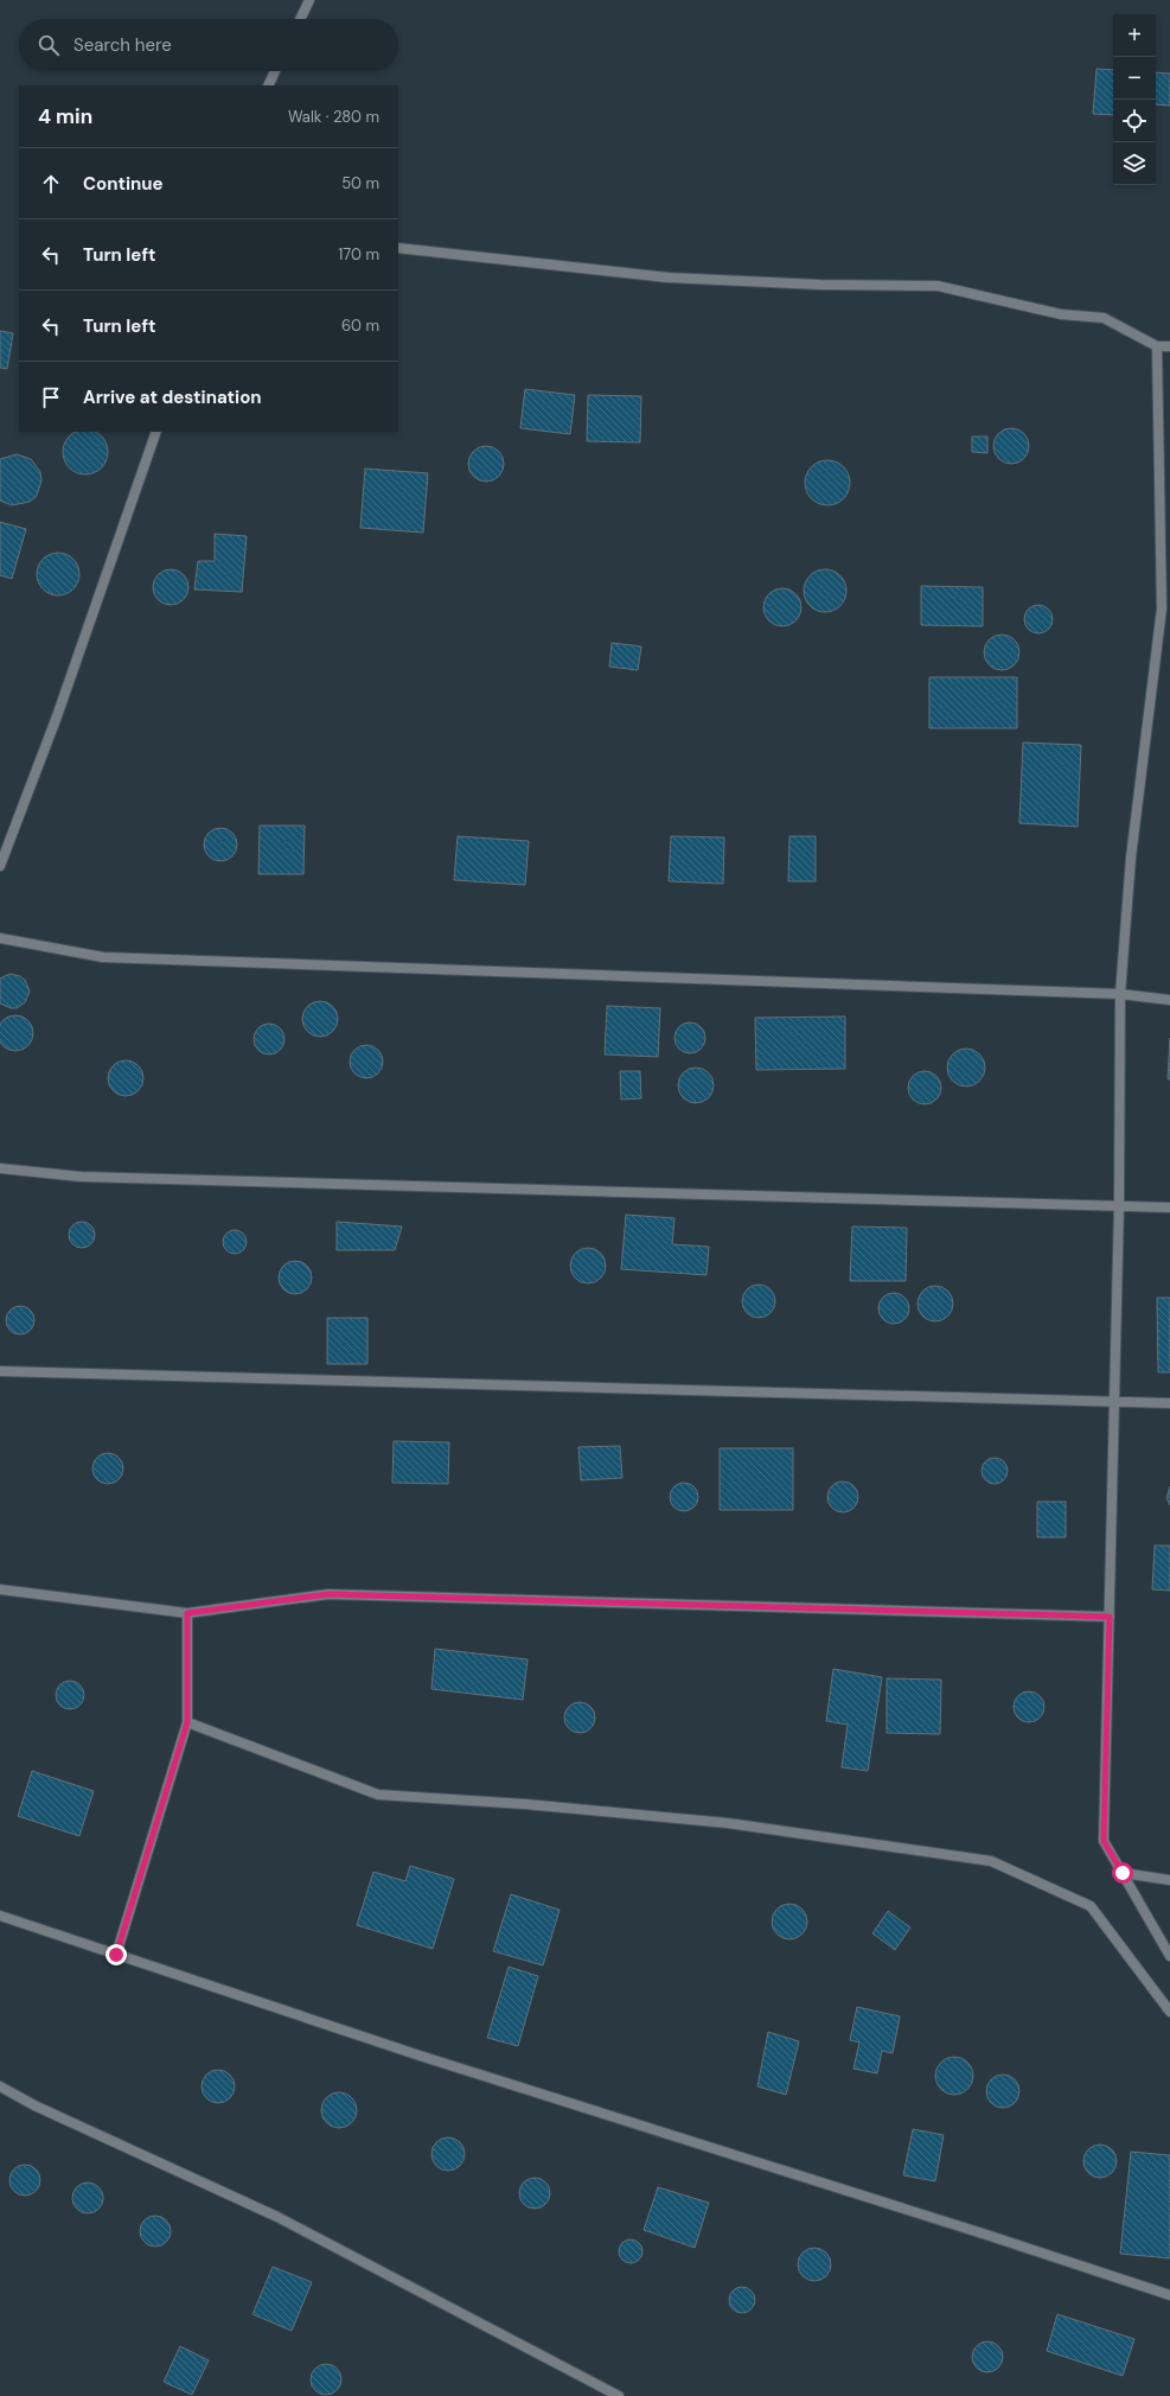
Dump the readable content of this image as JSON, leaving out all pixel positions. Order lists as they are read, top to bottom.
{
  "page": {
    "map_buttons": ["+", "−"],
    "search": "Search here",
    "heading": ["4 min", "Walk · 280 m"],
    "list": [
      ["Continue", "50 m"],
      ["Turn left", "170 m"],
      ["Turn left", "60 m"],
      "Arrive at destination"
    ]
  }
}
